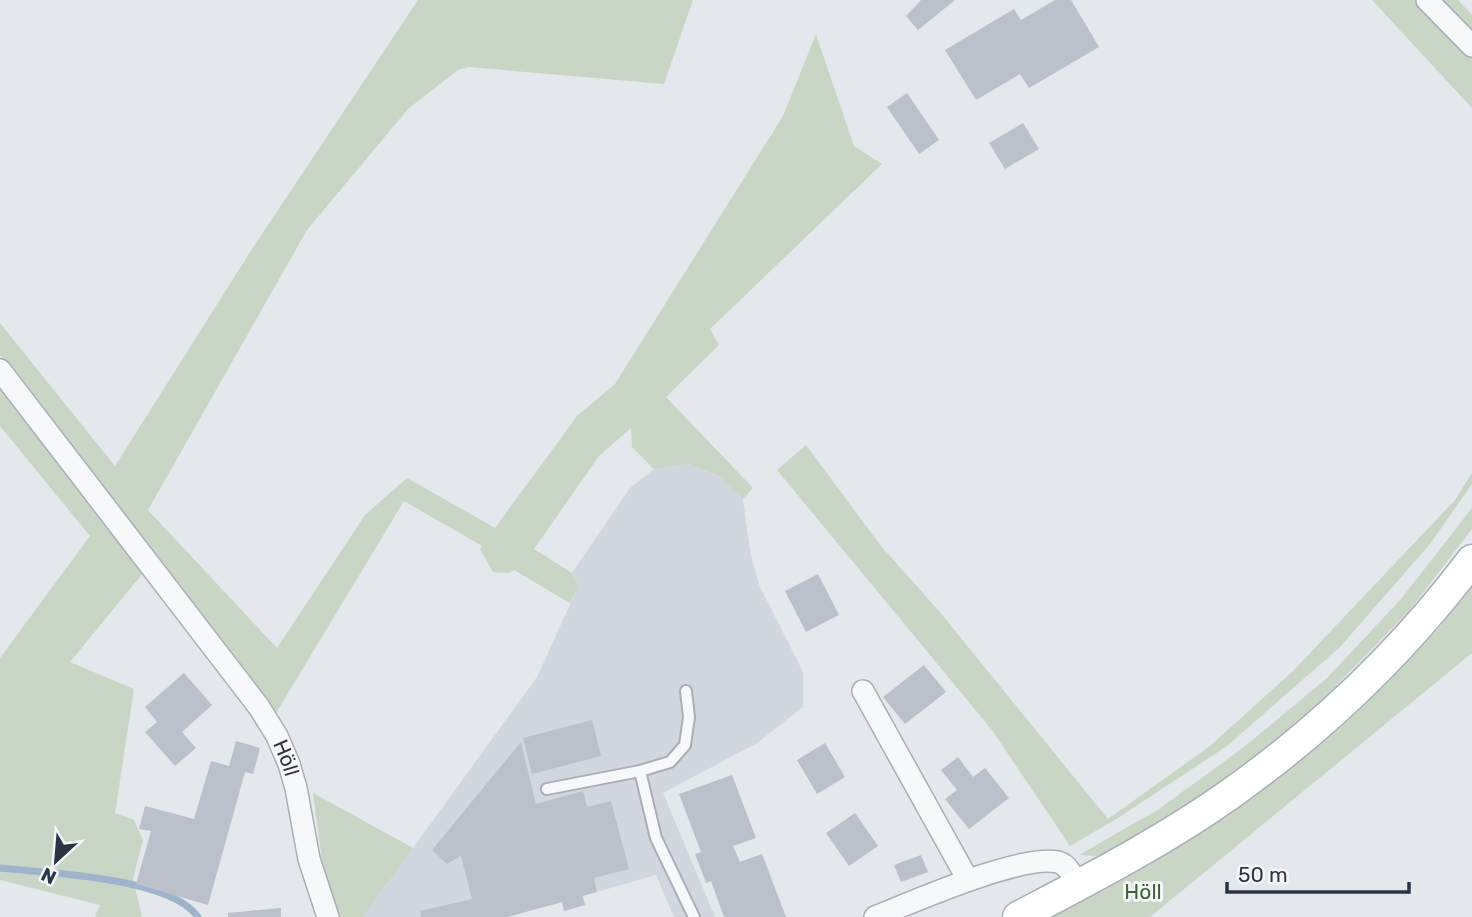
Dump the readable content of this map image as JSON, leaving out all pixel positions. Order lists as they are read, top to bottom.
{
  "streets": {
    "street": ["Höll"]
  },
  "parks": ["Höll"],
  "scale_bar": "50 m",
  "north": "bottom left"
}
